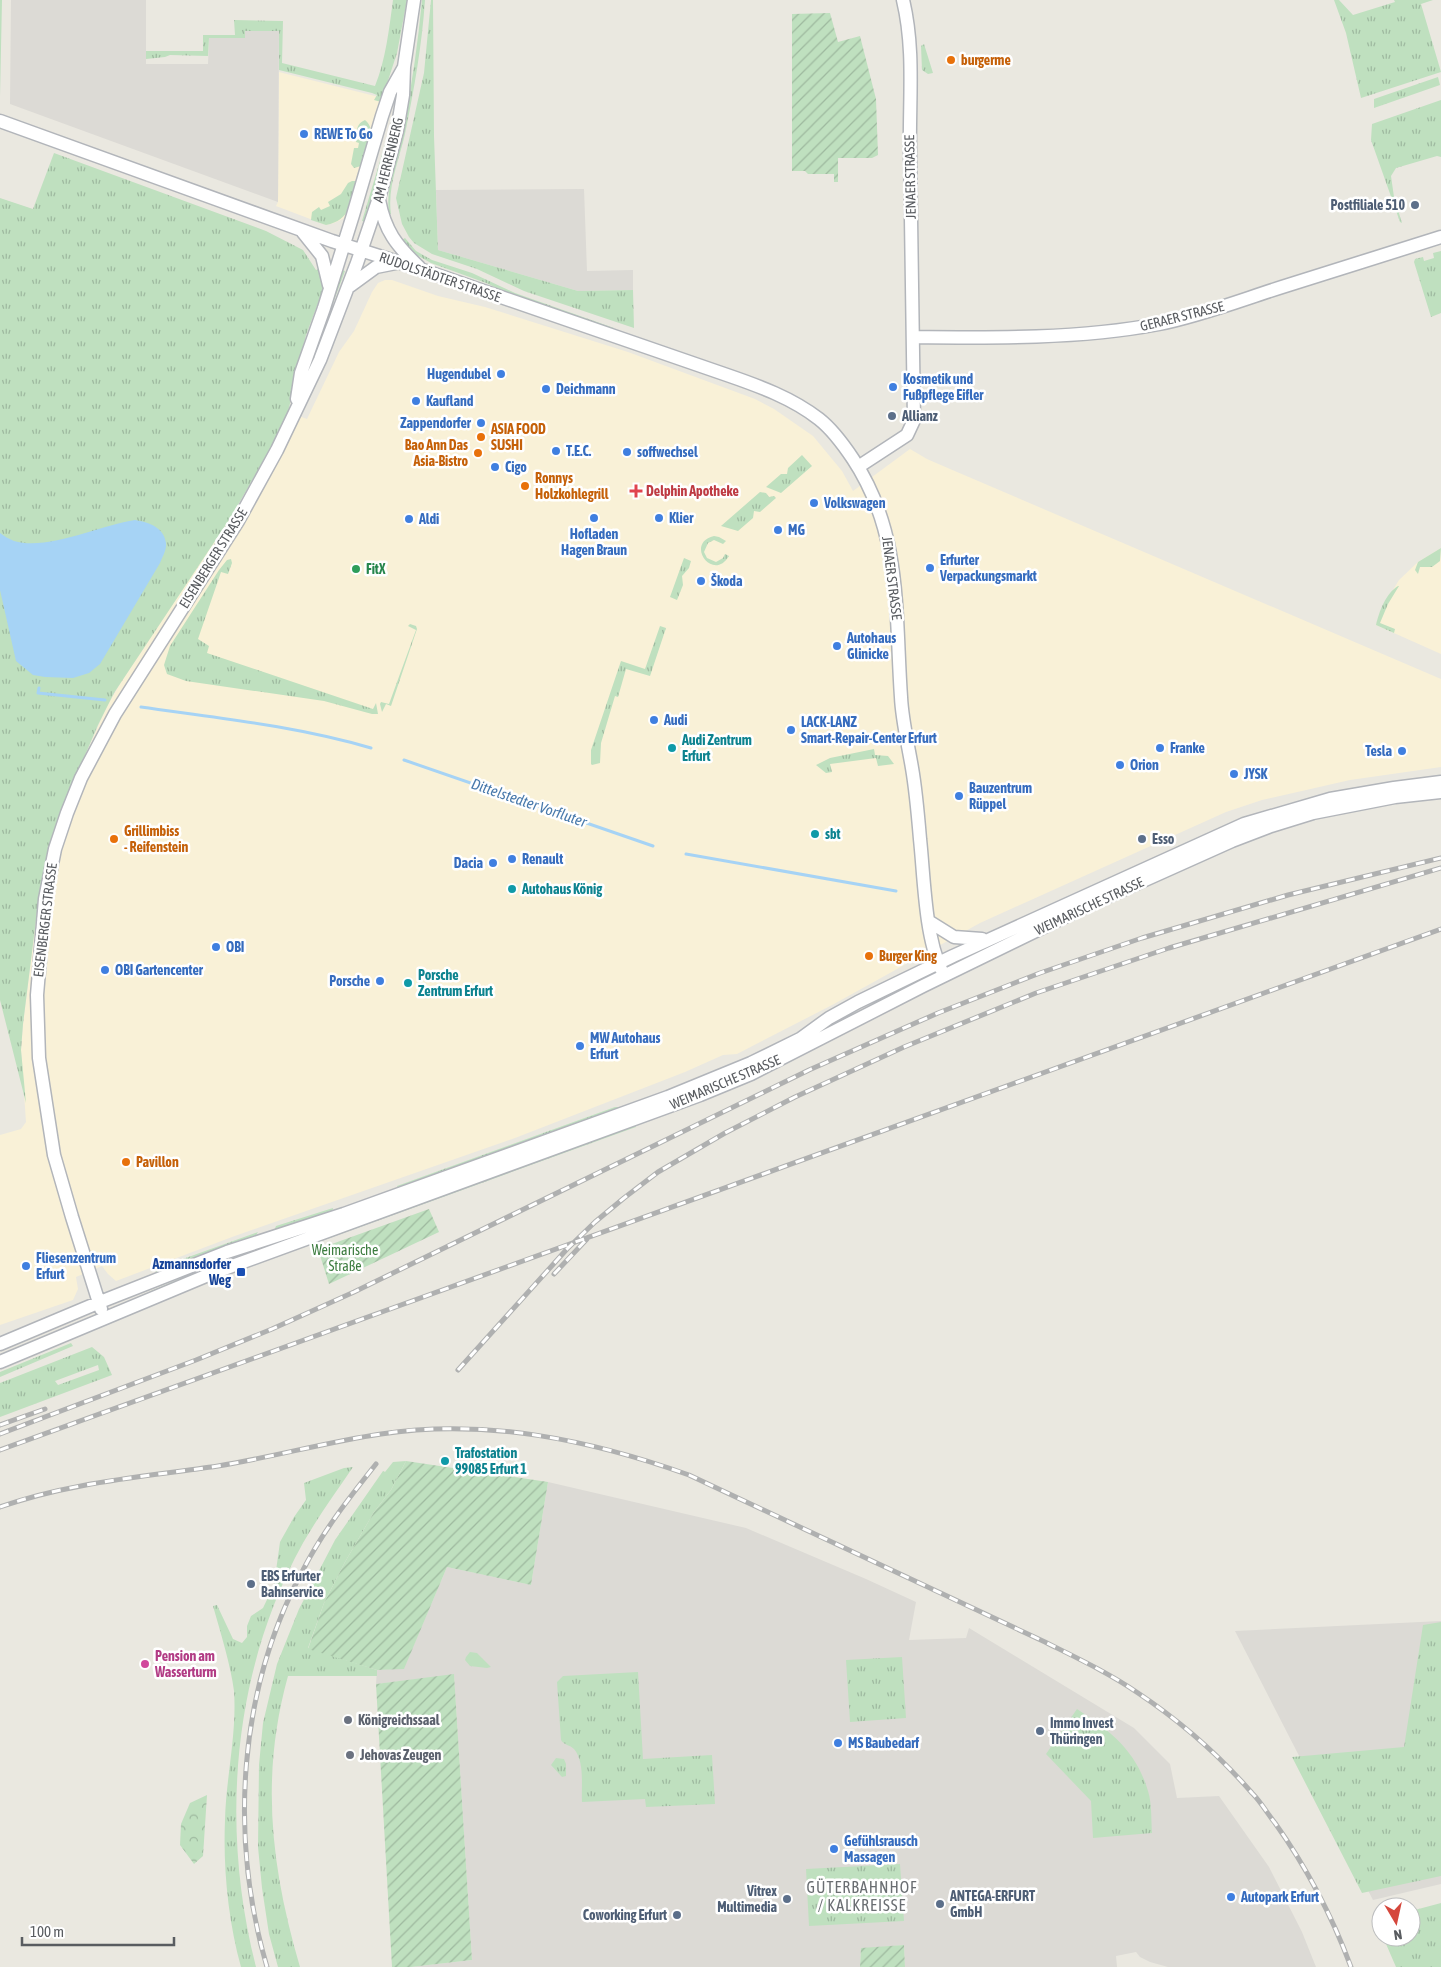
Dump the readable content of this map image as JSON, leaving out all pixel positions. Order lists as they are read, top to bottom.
{
  "streets": {
    "main road": [
      "AM HERRENBERG",
      "JENAER STRASSE",
      "RUDOLSTÄDTER STRASSE",
      "GERAER STRASSE",
      "EISENBERGER STRASSE",
      "WEIMARISCHE STRASSE"
    ]
  },
  "crossings": [
    ["AM HERRENBERG", "RUDOLSTÄDTER STRASSE"],
    ["AM HERRENBERG", "EISENBERGER STRASSE"],
    ["JENAER STRASSE", "RUDOLSTÄDTER STRASSE"],
    ["JENAER STRASSE", "GERAER STRASSE"],
    ["JENAER STRASSE", "WEIMARISCHE STRASSE"],
    ["RUDOLSTÄDTER STRASSE", "EISENBERGER STRASSE"],
    ["EISENBERGER STRASSE", "WEIMARISCHE STRASSE"]
  ],
  "districts": ["GÜTERBAHNHOF / KALKREISSE"],
  "water": ["Dittelstedter Vorfluter"],
  "parks": ["Weimarische Straße"],
  "places": {
    "other": [
      "burgerme",
      "REWE To Go",
      "Postfiliale 510",
      "Hugendubel",
      "Kosmetik und Fußpflege Eifler",
      "Deichmann",
      "Kaufland",
      "Allianz",
      "Zappendorfer",
      "ASIA FOOD SUSHI",
      "T.E.C.",
      "soffwechsel",
      "Bao Ann Das Asia-Bistro",
      "Cigo",
      "Ronnys Holzkohlegrill",
      "Volkswagen",
      "Hofladen Hagen Braun",
      "Klier",
      "Aldi",
      "MG",
      "Erfurter Verpackungsmarkt",
      "FitX",
      "Škoda",
      "Autohaus Glinicke",
      "Audi",
      "LACK-LANZ Smart-Repair-Center Erfurt",
      "Audi Zentrum Erfurt",
      "Franke",
      "Tesla",
      "Orion",
      "JYSK",
      "Bauzentrum Rüppel",
      "sbt",
      "Grillimbiss - Reifenstein",
      "Esso",
      "Renault",
      "Dacia",
      "Autohaus König",
      "OBI",
      "Burger King",
      "OBI Gartencenter",
      "Porsche",
      "Porsche Zentrum Erfurt",
      "MW Autohaus Erfurt",
      "Pavillon",
      "Fliesenzentrum Erfurt",
      "Trafostation 99085 Erfurt 1",
      "EBS Erfurter Bahnservice",
      "Pension am Wasserturm",
      "Königreichssaal",
      "Immo Invest Thüringen",
      "MS Baubedarf",
      "Jehovas Zeugen",
      "Gefühlsrausch Massagen",
      "Autopark Erfurt",
      "Vitrex Multimedia",
      "ANTEGA-ERFURT GmbH",
      "Coworking Erfurt"
    ],
    "health": ["Delphin Apotheke"],
    "transit": ["Azmannsdorfer Weg"]
  },
  "scale_bar": "100 m",
  "north": "bottom"
}
